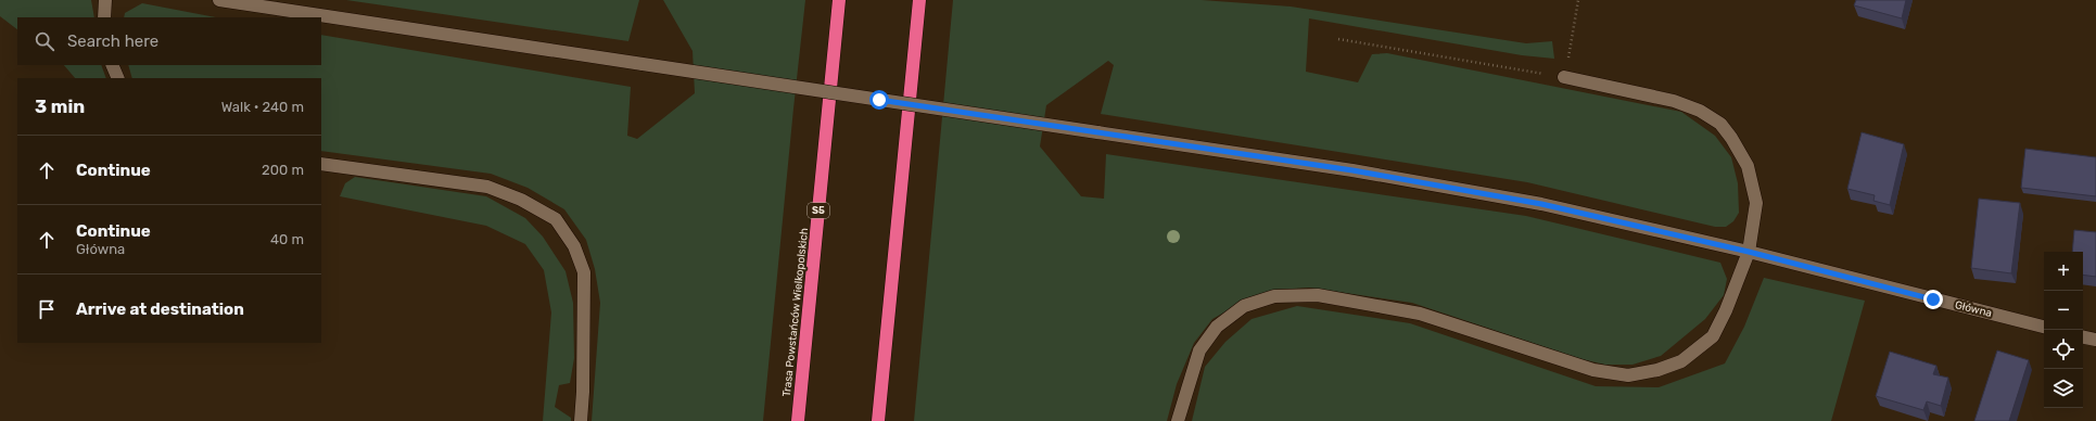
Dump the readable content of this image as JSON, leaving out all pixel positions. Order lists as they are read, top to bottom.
{
  "streets": {
    "highway": ["S5", "Trasa Powstańców Wielkopolskich"],
    "street": ["Główna"]
  },
  "page": {
    "search": "Search here",
    "heading": ["3 min", "Walk · 240 m"],
    "list": [
      ["Continue", "200 m"],
      ["Continue", "Główna", "40 m"],
      "Arrive at destination"
    ],
    "map_buttons": ["+", "−"]
  }
}
